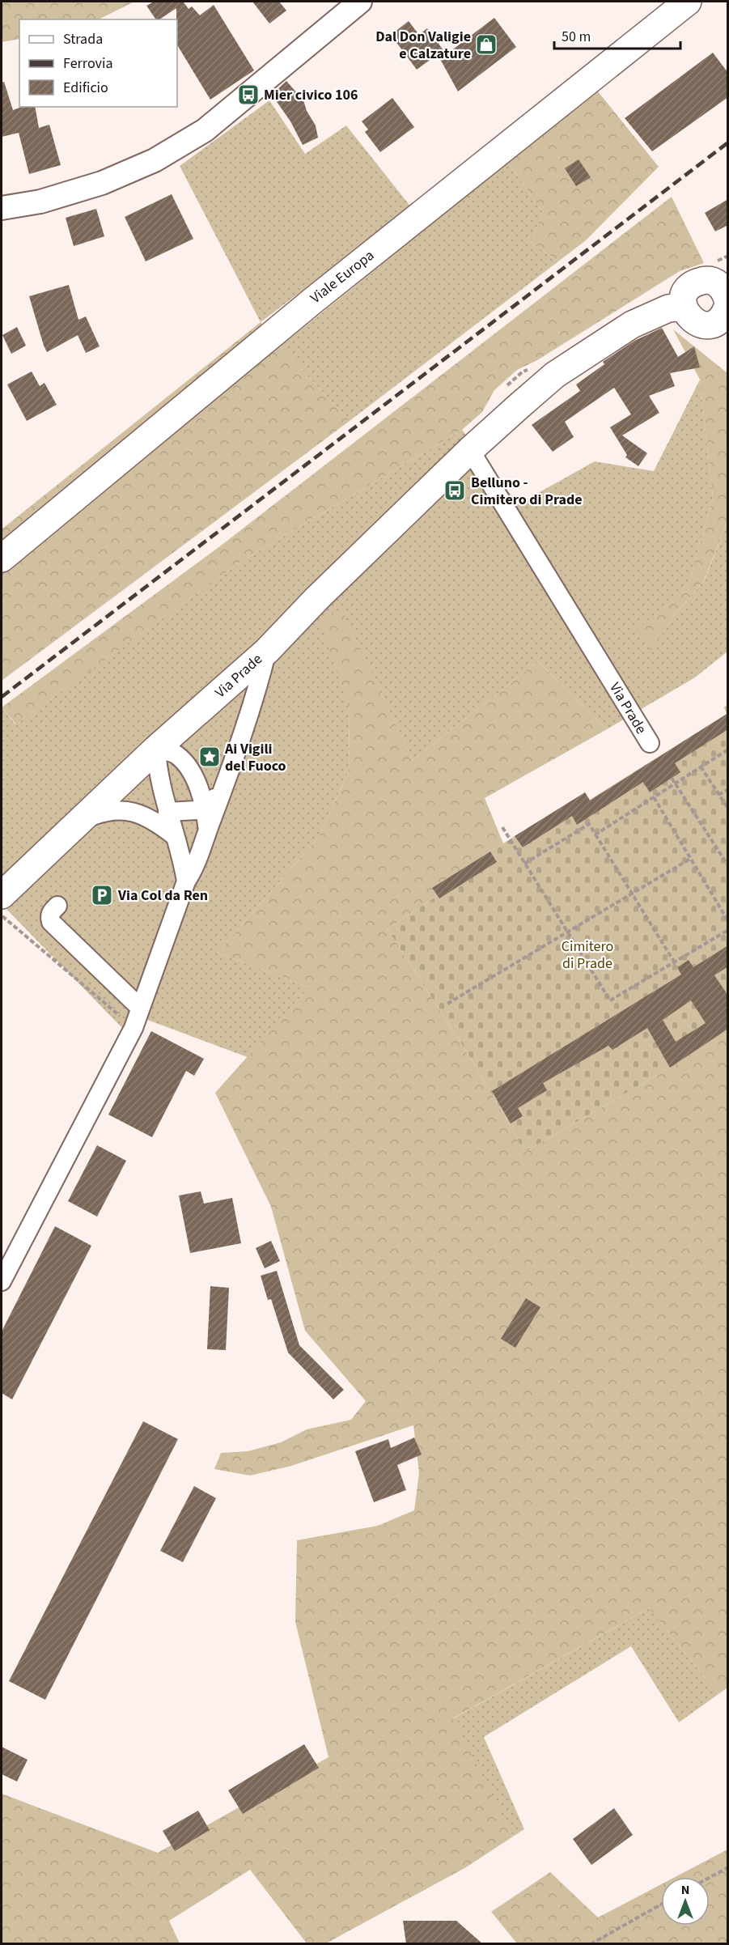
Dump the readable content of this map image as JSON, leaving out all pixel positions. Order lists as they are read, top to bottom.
{
  "streets": {
    "main road": ["Viale Europa", "Via Prade"]
  },
  "parks": ["Cimitero di Prade"],
  "places": {
    "shop": ["Dal Don Valigie e Calzature"],
    "bus stop": ["Mier civico 106", "Belluno - Cimitero di Prade"],
    "place": ["Ai Vigili del Fuoco"],
    "parking": ["Via Col da Ren"]
  },
  "legend": ["Strada", "Ferrovia", "Edificio"],
  "scale_bar": "50 m",
  "north": "top"
}
